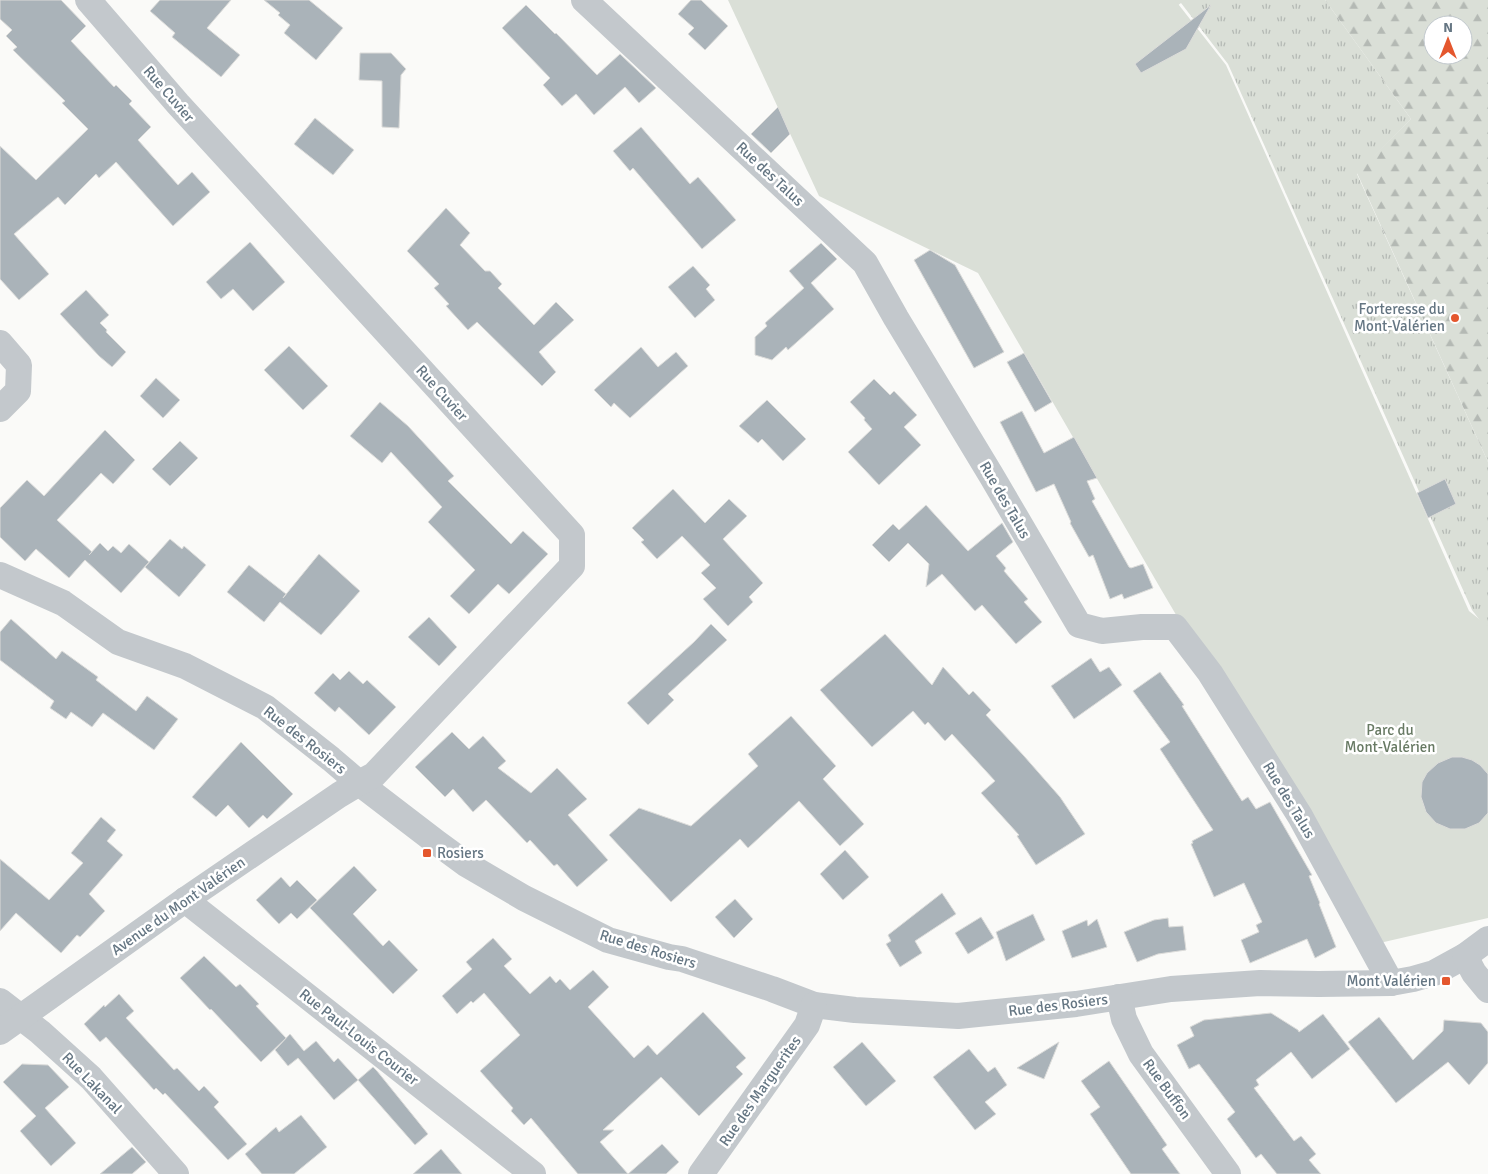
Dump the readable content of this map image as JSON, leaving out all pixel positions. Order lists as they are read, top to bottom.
{
  "streets": {
    "street": [
      "Rue Cuvier",
      "Rue des Talus",
      "Rue des Rosiers",
      "Avenue du Mont Valérien",
      "Rue Paul-Louis Courier",
      "Rue Lakanal",
      "Rue Buffon",
      "Rue des Marguerites"
    ]
  },
  "crossings": [
    ["Rue Cuvier", "Rue des Rosiers"],
    ["Rue Cuvier", "Avenue du Mont Valérien"],
    ["Rue des Talus", "Rue des Rosiers"],
    ["Rue des Rosiers", "Avenue du Mont Valérien"],
    ["Rue des Rosiers", "Rue Buffon"],
    ["Rue des Rosiers", "Rue des Marguerites"],
    ["Avenue du Mont Valérien", "Rue Paul-Louis Courier"],
    ["Avenue du Mont Valérien", "Rue Lakanal"]
  ],
  "parks": ["Parc du Mont-Valérien"],
  "places": {
    "other": ["Forteresse du Mont-Valérien"],
    "transit": ["Rosiers", "Mont Valérien"]
  },
  "north": "top"
}
